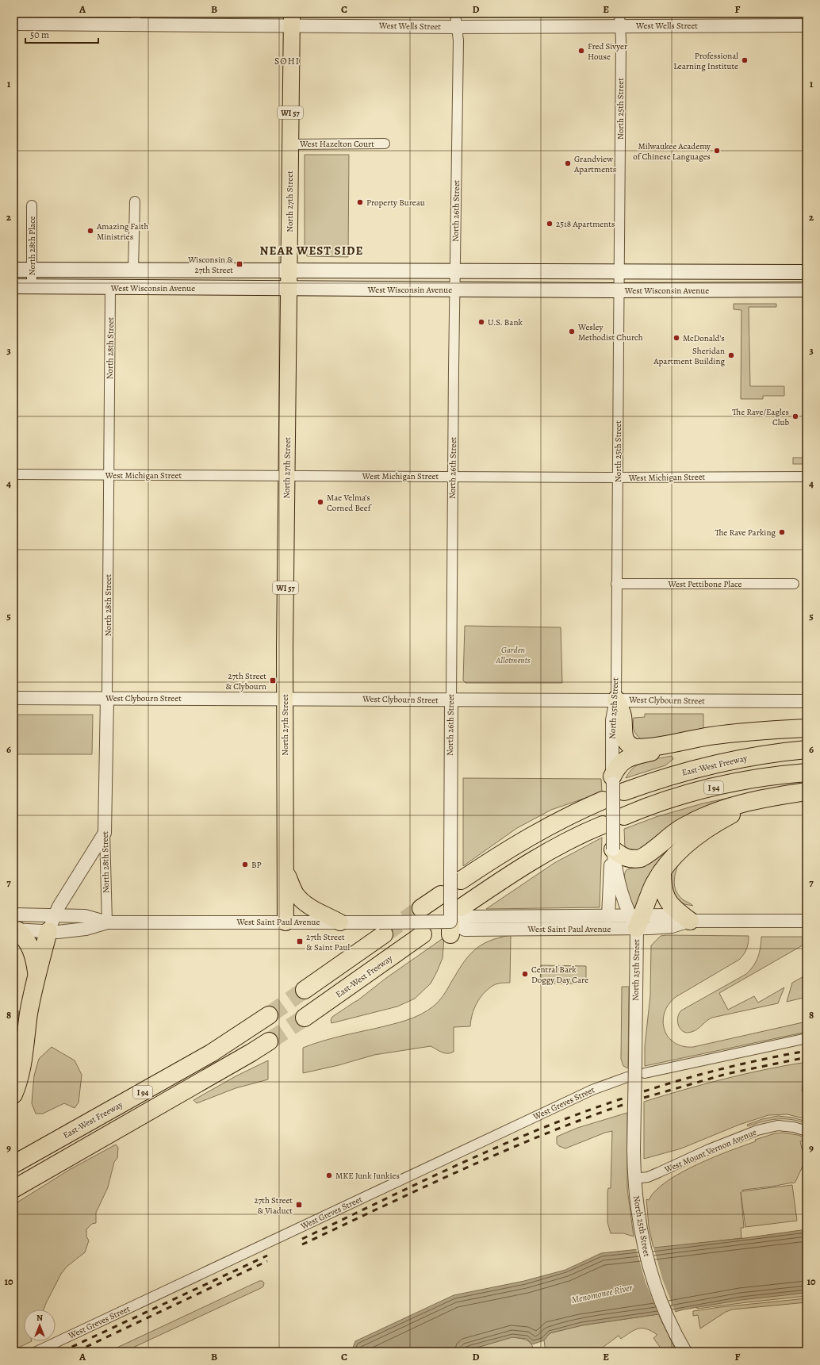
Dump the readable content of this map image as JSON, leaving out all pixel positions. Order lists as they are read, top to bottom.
{
  "streets": {
    "highway": ["East-West Freeway", "I 94"],
    "main road": ["WI 57", "North 27th Street", "West Wisconsin Avenue"],
    "street": [
      "West Wells Street",
      "North 25th Street",
      "West Hazelton Court",
      "North 26th Street",
      "North 28th Place",
      "North 28th Street",
      "West Michigan Street",
      "West Pettibone Place",
      "West Clybourn Street",
      "West Saint Paul Avenue",
      "West Greves Street",
      "West Mount Vernon Avenue"
    ]
  },
  "crossings": [
    ["West Wells Street", "North 25th Street"],
    ["West Wells Street", "North 27th Street"],
    ["West Wells Street", "North 26th Street"],
    ["North 25th Street", "West Wisconsin Avenue"],
    ["North 25th Street", "West Michigan Street"],
    ["North 25th Street", "West Pettibone Place"],
    ["North 25th Street", "West Clybourn Street"],
    ["North 25th Street", "East-West Freeway"],
    ["North 25th Street", "West Saint Paul Avenue"],
    ["North 25th Street", "West Mount Vernon Avenue"],
    ["West Hazelton Court", "North 27th Street"],
    ["North 27th Street", "West Wisconsin Avenue"],
    ["North 27th Street", "West Michigan Street"],
    ["North 27th Street", "West Clybourn Street"],
    ["North 27th Street", "West Saint Paul Avenue"],
    ["North 26th Street", "West Wisconsin Avenue"],
    ["North 26th Street", "West Michigan Street"],
    ["North 26th Street", "West Clybourn Street"],
    ["North 26th Street", "West Saint Paul Avenue"],
    ["North 28th Place", "West Wisconsin Avenue"],
    ["West Wisconsin Avenue", "North 28th Street"],
    ["North 28th Street", "West Michigan Street"],
    ["North 28th Street", "West Clybourn Street"],
    ["North 28th Street", "West Saint Paul Avenue"]
  ],
  "districts": ["SOHI", "NEAR WEST SIDE"],
  "water": ["Menomonee River"],
  "parks": ["Garden Allotments"],
  "places": {
    "other": [
      "Fred Sivyer House",
      "Professional Learning Institute",
      "Milwaukee Academy of Chinese Languages",
      "Grandview Apartments",
      "Property Bureau",
      "2518 Apartments",
      "Amazing Faith Ministries",
      "U.S. Bank",
      "Wesley Methodist Church",
      "McDonald's",
      "Sheridan Apartment Building",
      "The Rave/Eagles Club",
      "Mae Velma’s Corned Beef",
      "The Rave Parking",
      "BP",
      "Central Bark Doggy Day Care",
      "MKE Junk Junkies"
    ],
    "transit": [
      "Wisconsin & 27th Street",
      "27th Street & Clybourn",
      "27th Street & Saint Paul",
      "27th Street & Viaduct"
    ]
  },
  "scale_bar": "50 m",
  "north": "top",
  "grid": {
    "columns": [
      "A",
      "B",
      "C",
      "D",
      "E",
      "F"
    ],
    "rows": [
      "1",
      "2",
      "3",
      "4",
      "5",
      "6",
      "7",
      "8",
      "9",
      "10"
    ]
  }
}
